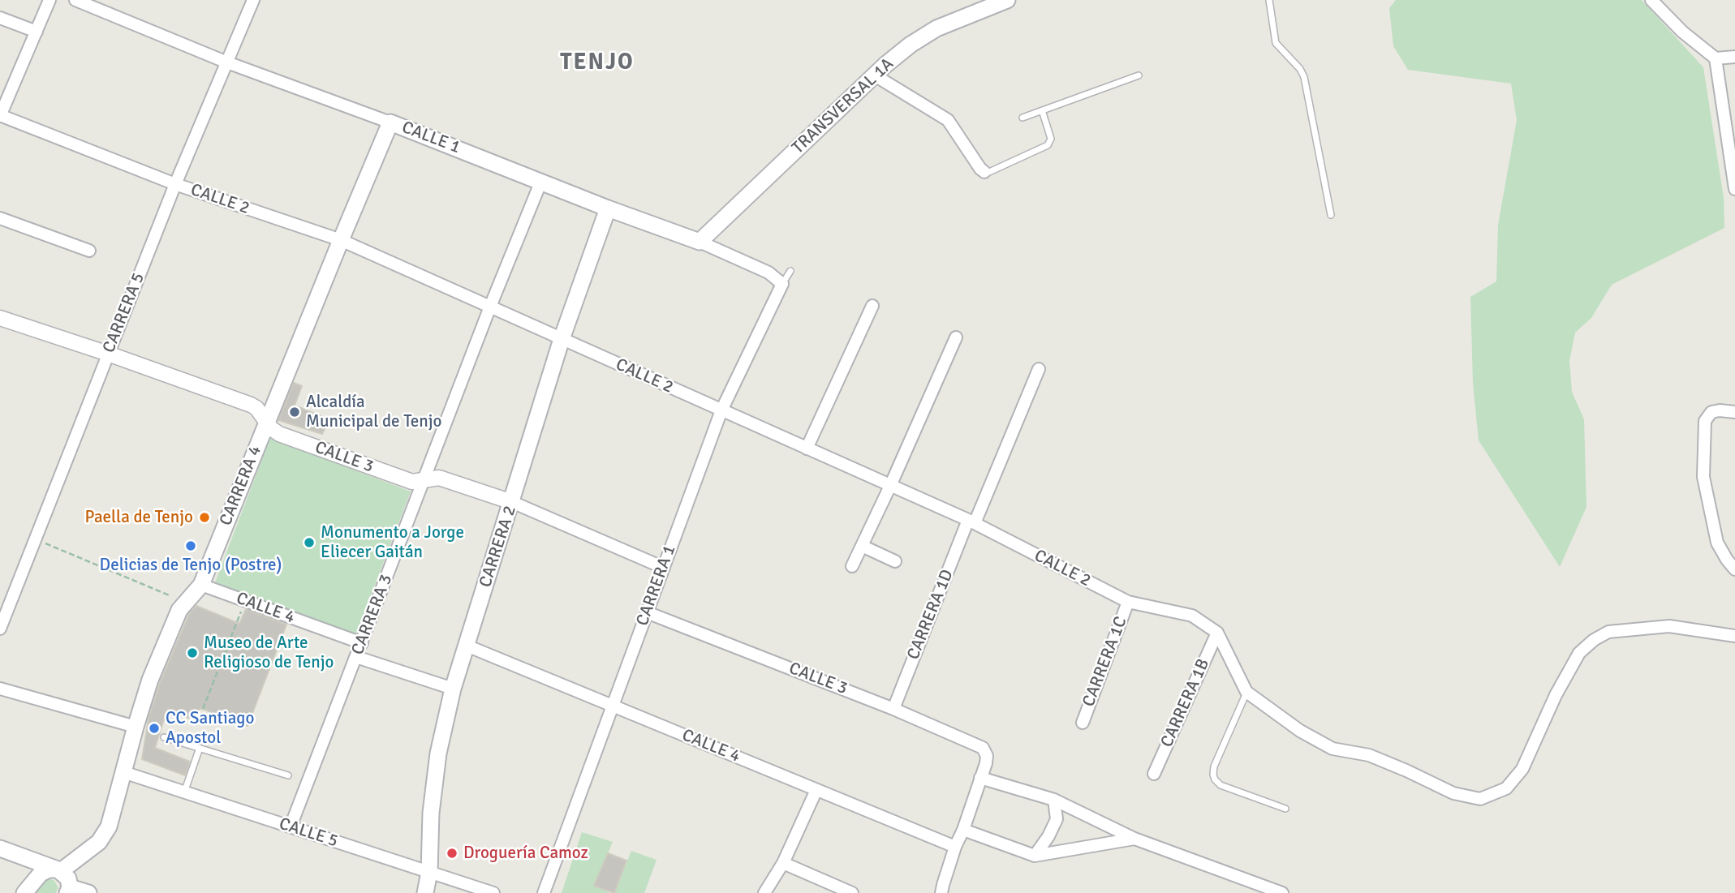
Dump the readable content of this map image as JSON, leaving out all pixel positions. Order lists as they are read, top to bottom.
{
  "streets": {
    "main road": [
      "TRANSVERSAL 1A",
      "CALLE 1",
      "CARRERA 4",
      "CARRERA 2"
    ],
    "street": [
      "CALLE 2",
      "CARRERA 5",
      "CALLE 3",
      "CARRERA 1",
      "CALLE 4",
      "CARRERA 3",
      "CARRERA 1D",
      "CARRERA 1C",
      "CARRERA 1B",
      "CALLE 5"
    ]
  },
  "crossings": [
    ["TRANSVERSAL 1A", "CALLE 1"],
    ["CALLE 1", "CARRERA 5"],
    ["CALLE 1", "CARRERA 4"],
    ["CALLE 1", "CARRERA 2"],
    ["CALLE 1", "CARRERA 1"],
    ["CALLE 1", "CARRERA 3"],
    ["CALLE 2", "CARRERA 5"],
    ["CALLE 2", "CARRERA 4"],
    ["CALLE 2", "CARRERA 2"],
    ["CALLE 2", "CARRERA 1"],
    ["CALLE 2", "CARRERA 3"],
    ["CALLE 2", "CARRERA 1D"],
    ["CALLE 2", "CARRERA 1C"],
    ["CALLE 2", "CARRERA 1B"],
    ["CARRERA 5", "CALLE 3"],
    ["CALLE 3", "CARRERA 4"],
    ["CALLE 3", "CARRERA 2"],
    ["CALLE 3", "CARRERA 1"],
    ["CALLE 3", "CARRERA 3"],
    ["CALLE 3", "CARRERA 1D"],
    ["CARRERA 4", "CALLE 4"],
    ["CARRERA 4", "CALLE 5"],
    ["CARRERA 2", "CALLE 4"],
    ["CARRERA 2", "CALLE 5"],
    ["CARRERA 1", "CALLE 4"],
    ["CALLE 4", "CARRERA 3"],
    ["CARRERA 3", "CALLE 5"]
  ],
  "districts": ["TENJO"],
  "places": [
    "Alcaldía Municipal de Tenjo",
    "Paella de Tenjo",
    "Monumento a Jorge Eliecer Gaitán",
    "Delicias de Tenjo (Postre)",
    "Museo de Arte Religioso de Tenjo",
    "CC Santiago Apostol",
    "Droguería Camoz"
  ]
}
